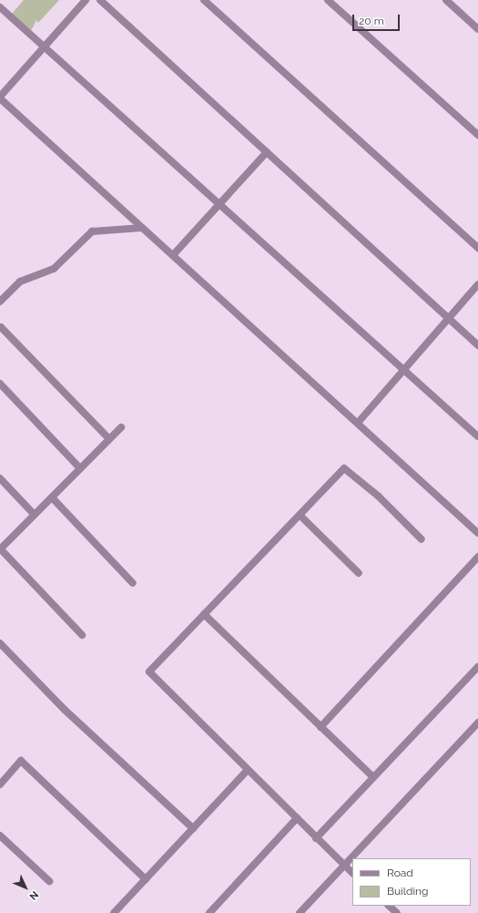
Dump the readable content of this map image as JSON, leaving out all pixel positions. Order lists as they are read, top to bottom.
{
  "legend": ["Road", "Building"],
  "scale_bar": "20 m",
  "north": "bottom right"
}
